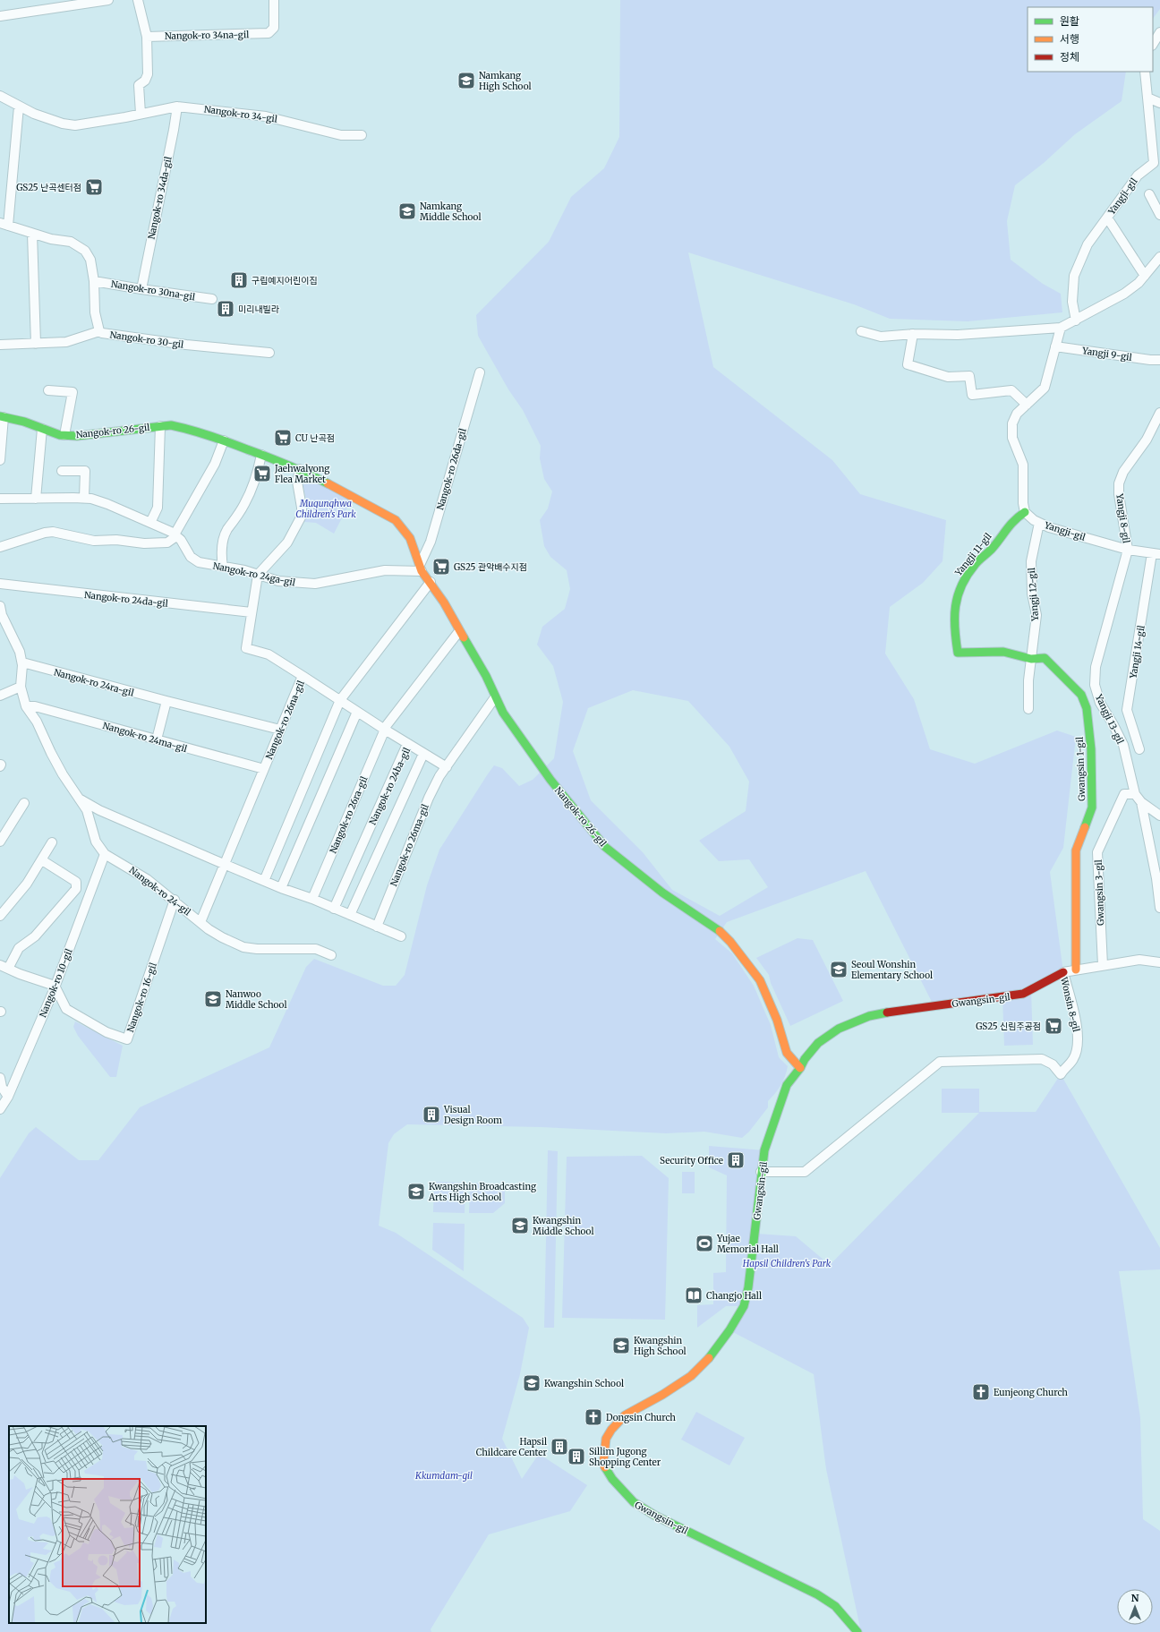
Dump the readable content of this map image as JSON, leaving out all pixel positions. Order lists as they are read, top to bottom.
{
  "streets": {
    "street": [
      "Nangok-ro 34na-gil",
      "Nangok-ro 34-gil",
      "Yangji-gil",
      "Nangok-ro 34da-gil",
      "Nangok-ro 30na-gil",
      "Nangok-ro 30-gil",
      "Yangji 9-gil",
      "Nangok-ro 26-gil",
      "Nangok-ro 26da-gil",
      "Yangji 8-gil",
      "Yangji 11-gil",
      "Nangok-ro 24ga-gil",
      "Yangji 12-gil",
      "Nangok-ro 24da-gil",
      "Yangji 14-gil",
      "Nangok-ro 24ra-gil",
      "Yangji 13-gil",
      "Nangok-ro 26na-gil",
      "Nangok-ro 24ma-gil",
      "Gwangsin 1-gil",
      "Nangok-ro 24ba-gil",
      "Nangok-ro 26ra-gil",
      "Nangok-ro 26ma-gil",
      "Nangok-ro 24-gil",
      "Gwangsin 3-gil",
      "Nangok-ro 10-gil",
      "Nangok-ro 16-gil",
      "Gwangsin-gil",
      "Wonsin 8-gil"
    ]
  },
  "crossings": [
    ["Nangok-ro 34-gil", "Nangok-ro 34da-gil"],
    ["Yangji-gil", "Yangji 8-gil"],
    ["Yangji-gil", "Yangji 11-gil"],
    ["Yangji-gil", "Yangji 12-gil"],
    ["Yangji-gil", "Yangji 14-gil"],
    ["Yangji-gil", "Yangji 13-gil"],
    ["Nangok-ro 34da-gil", "Nangok-ro 30na-gil"],
    ["Nangok-ro 30na-gil", "Nangok-ro 30-gil"],
    ["Nangok-ro 26-gil", "Nangok-ro 26da-gil"],
    ["Nangok-ro 26-gil", "Nangok-ro 24ga-gil"],
    ["Nangok-ro 26-gil", "Nangok-ro 26ra-gil"],
    ["Nangok-ro 26-gil", "Nangok-ro 26ma-gil"],
    ["Nangok-ro 26-gil", "Gwangsin-gil"],
    ["Nangok-ro 26da-gil", "Nangok-ro 24ga-gil"],
    ["Yangji 8-gil", "Yangji 13-gil"],
    ["Yangji 11-gil", "Yangji 12-gil"],
    ["Yangji 11-gil", "Gwangsin 1-gil"],
    ["Nangok-ro 24ga-gil", "Nangok-ro 26na-gil"],
    ["Yangji 12-gil", "Gwangsin 1-gil"],
    ["Nangok-ro 24da-gil", "Nangok-ro 26na-gil"],
    ["Nangok-ro 24ra-gil", "Nangok-ro 26na-gil"],
    ["Nangok-ro 24ra-gil", "Nangok-ro 24-gil"],
    ["Yangji 13-gil", "Gwangsin 3-gil"],
    ["Nangok-ro 26na-gil", "Nangok-ro 24ma-gil"],
    ["Nangok-ro 24ma-gil", "Nangok-ro 24-gil"],
    ["Gwangsin 1-gil", "Gwangsin-gil"],
    ["Nangok-ro 24-gil", "Nangok-ro 10-gil"],
    ["Nangok-ro 24-gil", "Nangok-ro 16-gil"],
    ["Gwangsin 3-gil", "Gwangsin-gil"],
    ["Nangok-ro 10-gil", "Nangok-ro 16-gil"],
    ["Gwangsin-gil", "Wonsin 8-gil"]
  ],
  "parks": ["Mugunghwa Children's Park", "Hapsil Children's Park", "Kkumdam-gil"],
  "places": {
    "school or university": [
      "Namkang High School",
      "Namkang Middle School",
      "Seoul Wonshin Elementary School",
      "Nanwoo Middle School",
      "Kwangshin Broadcasting Arts High School",
      "Kwangshin Middle School",
      "Kwangshin High School",
      "Kwangshin School"
    ],
    "supermarket": [
      "GS25 난곡센터점",
      "CU 난곡점",
      "Jaehwalyong Flea Market",
      "GS25 관악배수지점",
      "GS25 신림주공점"
    ],
    "building": [
      "구립예지어린이집",
      "미리내빌라",
      "Visual Design Room",
      "Security Office",
      "Hapsil Childcare Center",
      "Sillim Jugong Shopping Center"
    ],
    "sports": ["Yujae Memorial Hall"],
    "library": ["Changjo Hall"],
    "church": ["Eunjeong Church", "Dongsin Church"]
  },
  "legend": ["원활", "서행", "정체"],
  "north": "top"
}
